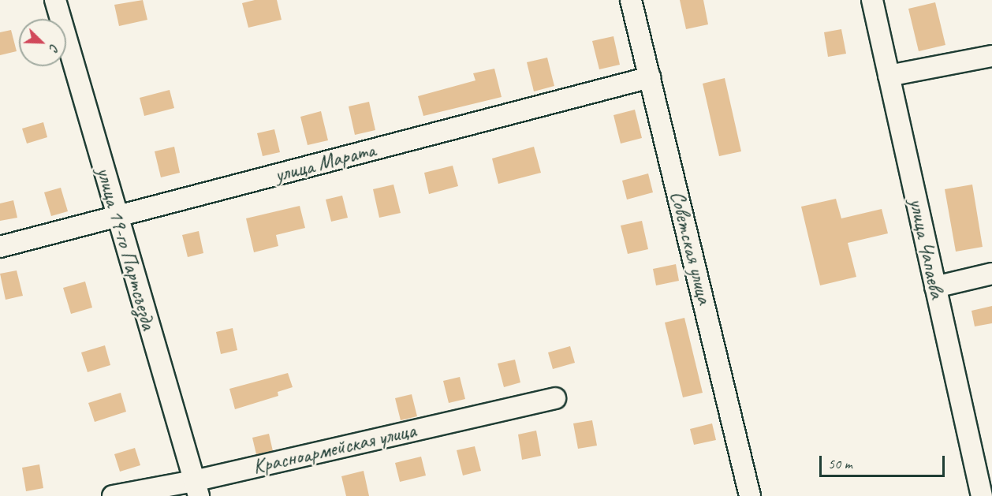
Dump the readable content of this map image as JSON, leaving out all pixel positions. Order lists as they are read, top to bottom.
{
  "streets": {
    "street": [
      "улица Марата",
      "Советская улица",
      "улица 19-го Партсъезда",
      "улица Чапаева",
      "Красноармейская улица"
    ]
  },
  "crossings": [
    ["улица Марата", "Советская улица"],
    ["улица Марата", "улица 19-го Партсъезда"],
    ["улица 19-го Партсъезда", "Красноармейская улица"]
  ],
  "scale_bar": "50 m",
  "north": "bottom right"
}
